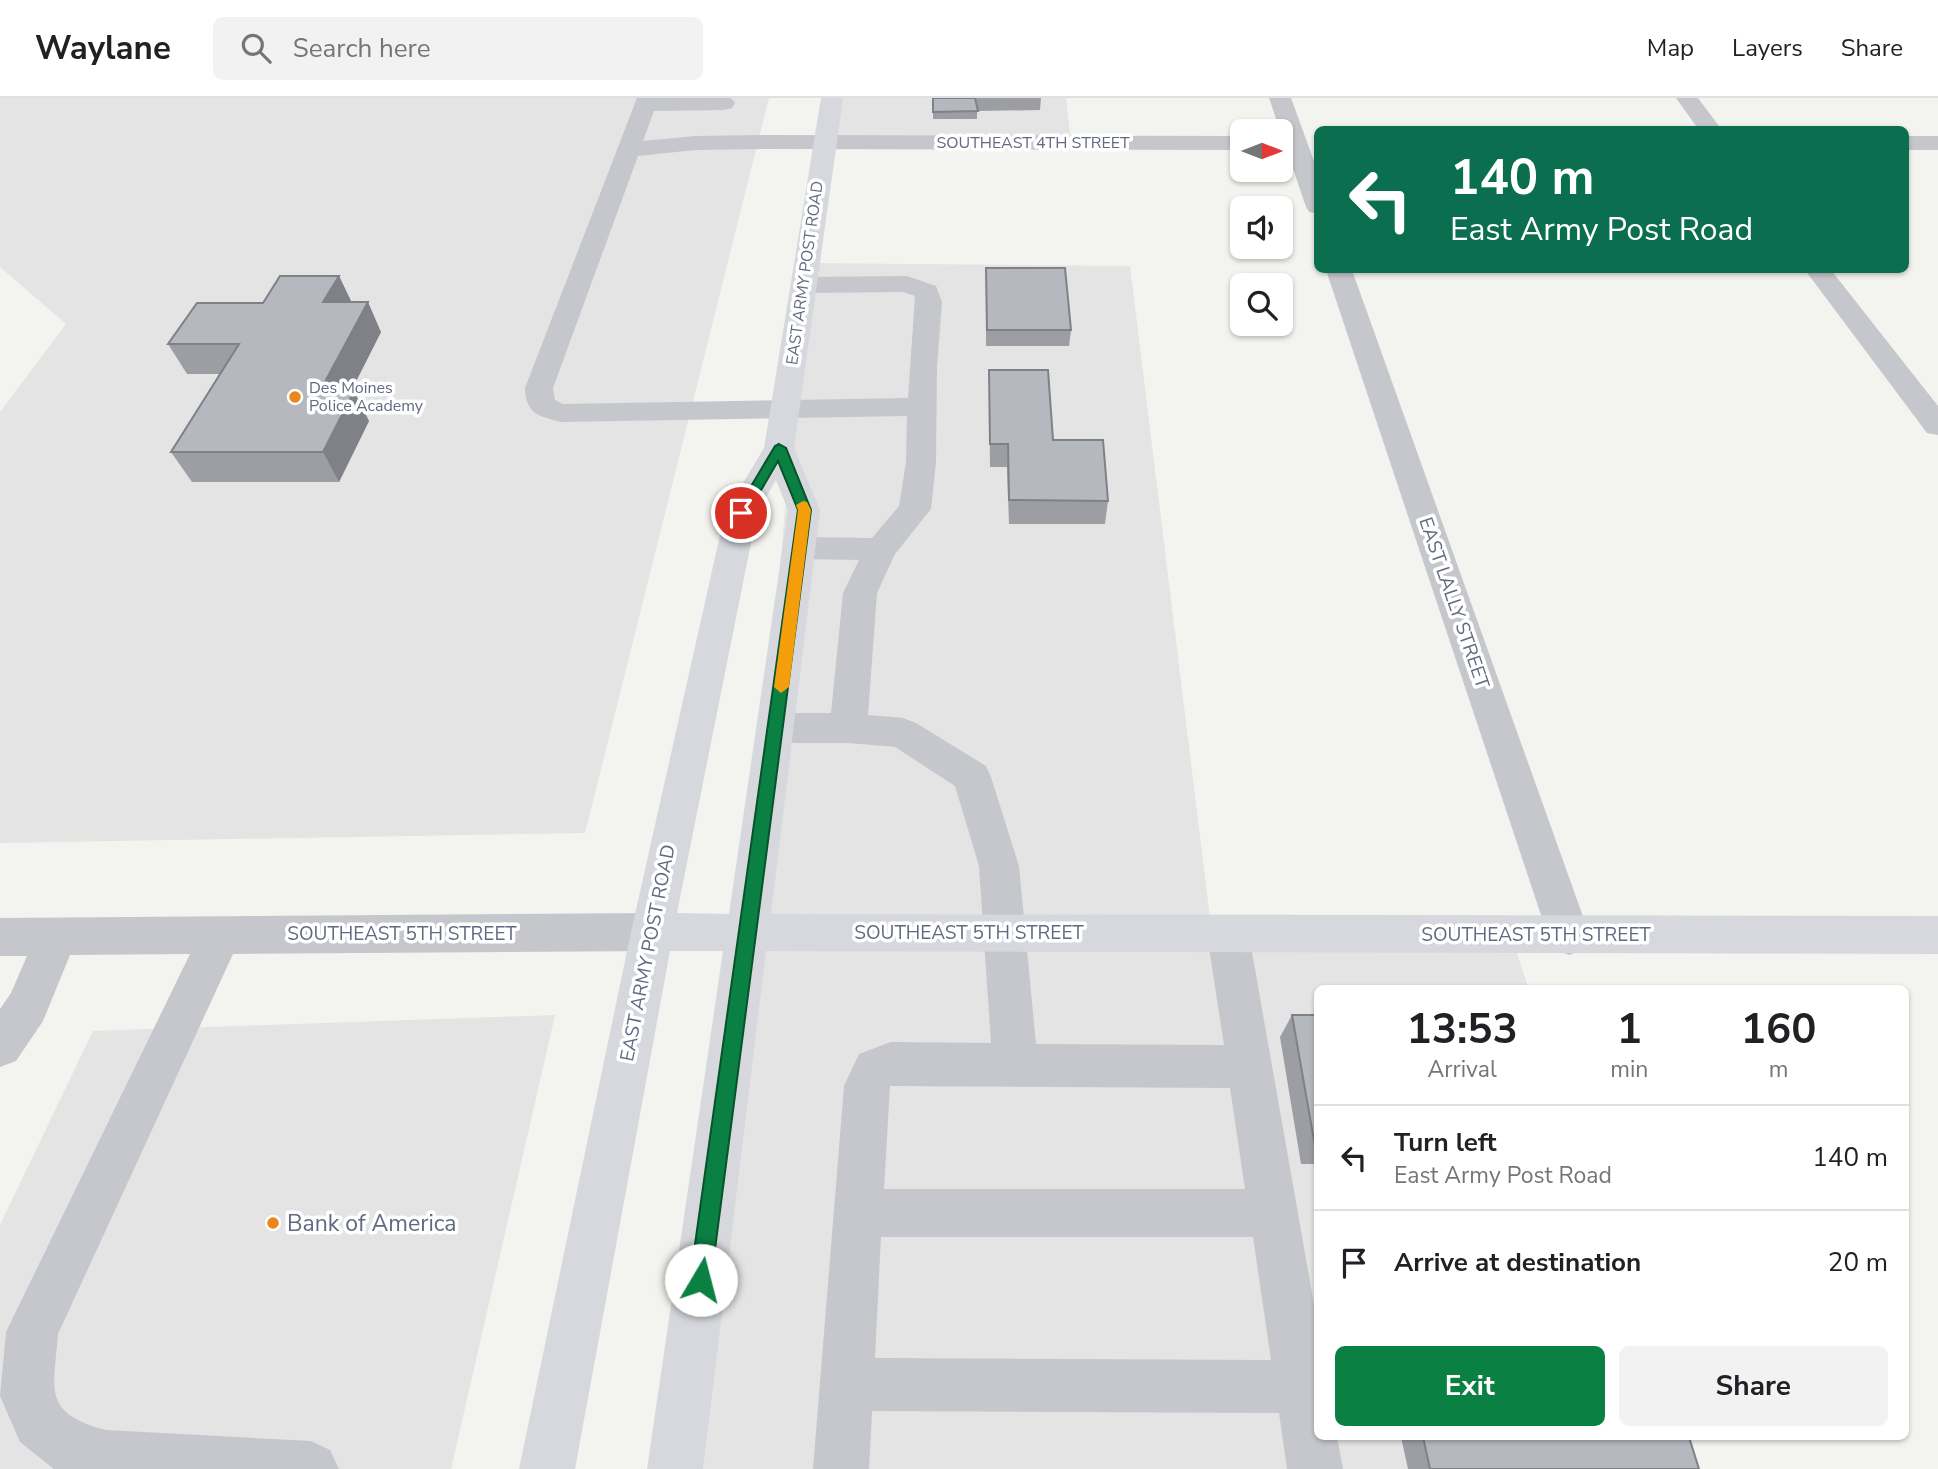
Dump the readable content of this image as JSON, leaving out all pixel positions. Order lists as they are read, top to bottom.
{
  "streets": {
    "main road": ["EAST ARMY POST ROAD", "SOUTHEAST 5TH STREET"],
    "street": ["SOUTHEAST 4TH STREET", "EAST LALLY STREET"]
  },
  "crossings": [
    ["SOUTHEAST 4TH STREET", "EAST ARMY POST ROAD"],
    ["EAST ARMY POST ROAD", "SOUTHEAST 5TH STREET"],
    ["EAST LALLY STREET", "SOUTHEAST 5TH STREET"]
  ],
  "places": ["Des Moines Police Academy", "Bank of America"],
  "north": "right",
  "page": {
    "header": "Waylane",
    "search": "Search here",
    "nav": ["Map", "Layers", "Share"],
    "turn": ["140 m", "East Army Post Road"],
    "eta": [
      "13:53",
      "Arrival",
      "1",
      "min",
      "160",
      "m"
    ],
    "list": [
      {
        "name": "Turn left",
        "note": "East Army Post Road",
        "value": "140 m"
      },
      {
        "name": "Arrive at destination",
        "value": "20 m"
      }
    ],
    "buttons": ["Exit", "Share"]
  }
}
